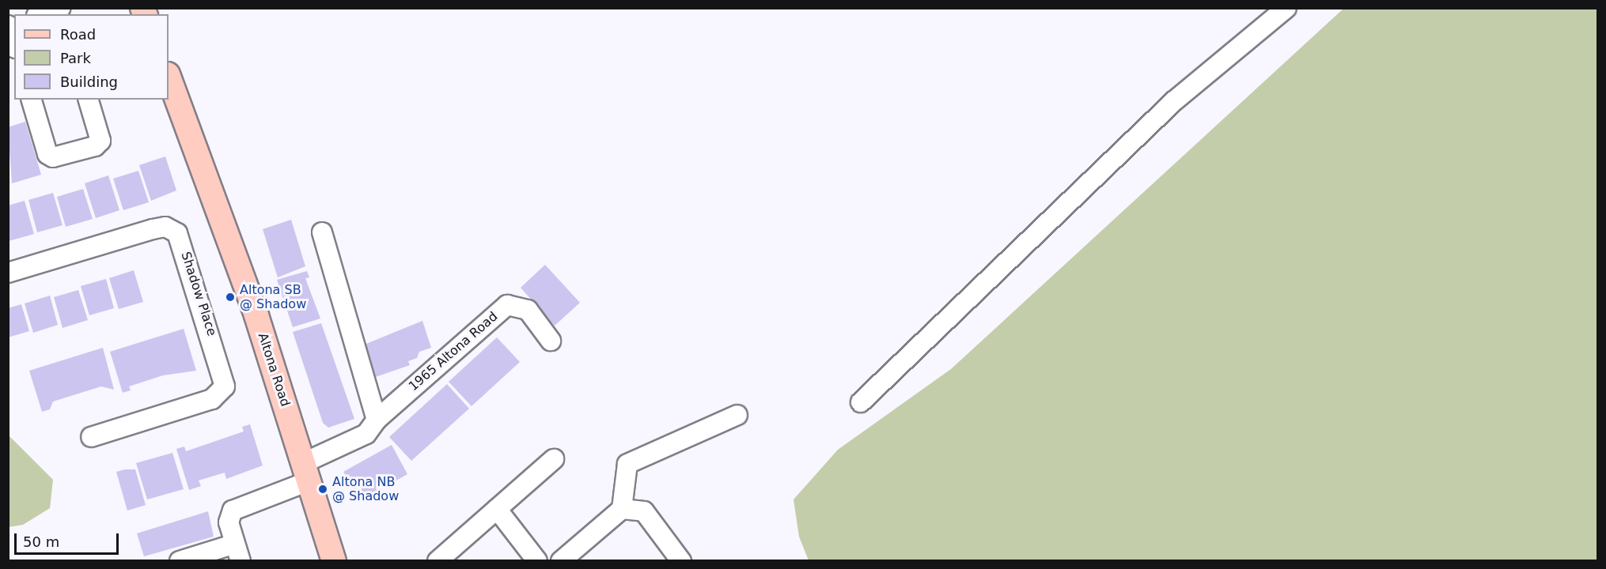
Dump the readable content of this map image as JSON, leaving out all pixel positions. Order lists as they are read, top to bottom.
{
  "streets": {
    "main road": ["Altona Road"],
    "street": ["Shadow Place", "1965 Altona Road"]
  },
  "crossings": [
    ["1965 Altona Road", "Altona Road"]
  ],
  "places": ["Altona SB @ Shadow", "Altona NB @ Shadow"],
  "legend": ["Road", "Park", "Building"],
  "scale_bar": "50 m"
}
